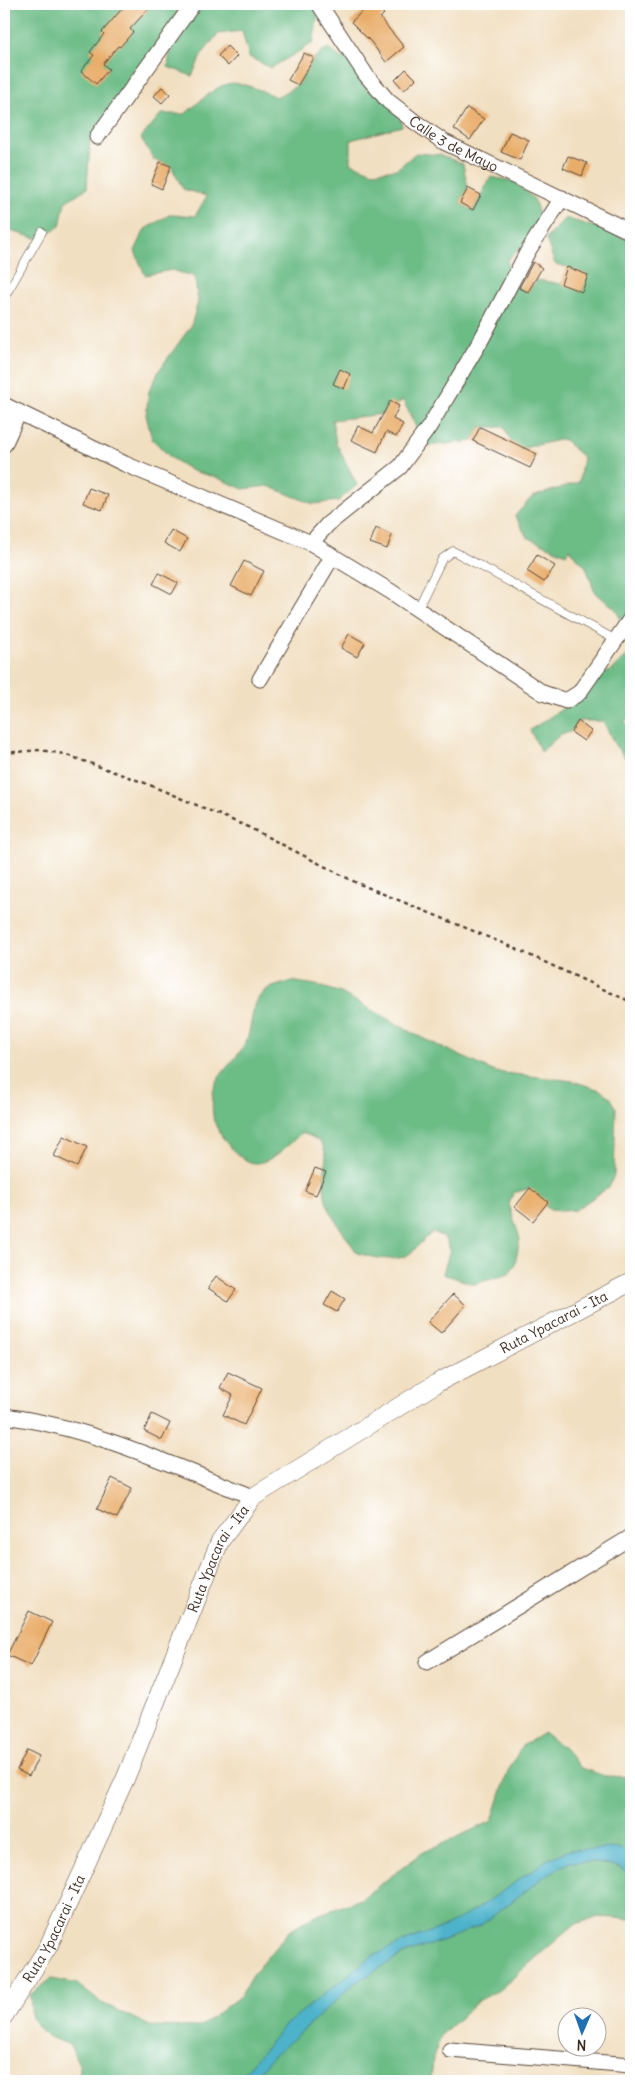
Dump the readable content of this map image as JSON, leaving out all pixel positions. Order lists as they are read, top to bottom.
{
  "streets": {
    "street": ["Calle 3 de Mayo", "Ruta Ypacarai - Ita"]
  },
  "north": "bottom"
}
